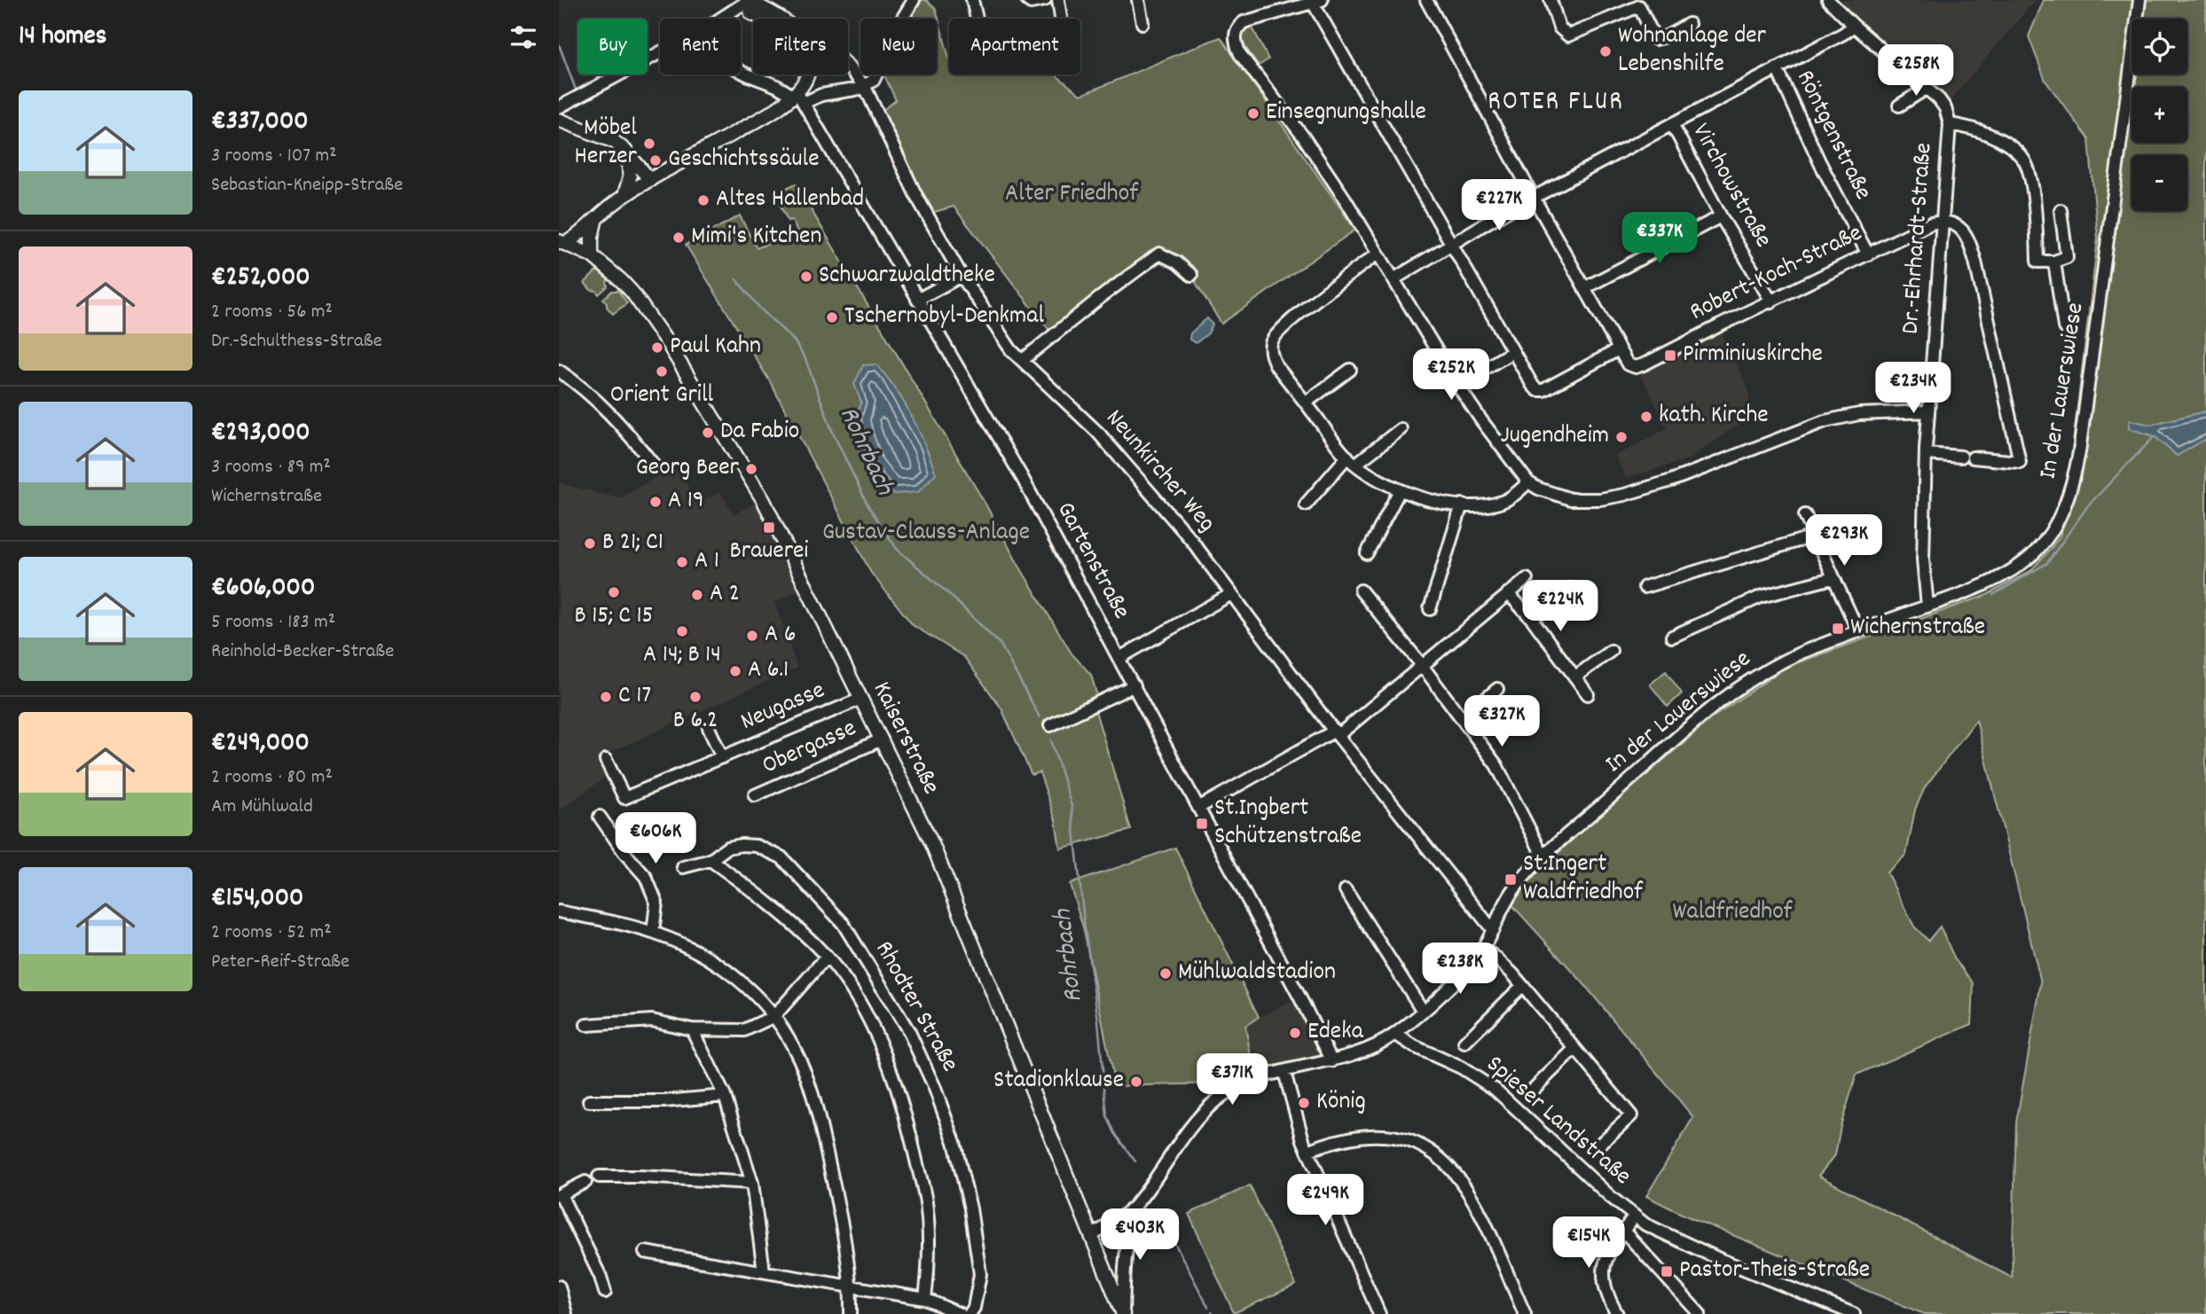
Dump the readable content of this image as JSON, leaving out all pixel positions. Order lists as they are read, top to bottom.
{
  "streets": {
    "main road": ["Kaiserstraße"],
    "street": [
      "Röntgenstraße",
      "Virchowstraße",
      "Dr.-Ehrhardt-Straße",
      "Robert-Koch-Straße",
      "In der Lauerswiese",
      "Neunkircher Weg",
      "Gartenstraße",
      "Neugasse",
      "Obergasse",
      "Rhodter Straße",
      "Spieser Landstraße"
    ]
  },
  "crossings": [
    ["Röntgenstraße", "Robert-Koch-Straße"],
    ["Virchowstraße", "Robert-Koch-Straße"],
    ["Dr.-Ehrhardt-Straße", "Robert-Koch-Straße"],
    ["Dr.-Ehrhardt-Straße", "In der Lauerswiese"],
    ["In der Lauerswiese", "Neunkircher Weg"],
    ["In der Lauerswiese", "Spieser Landstraße"],
    ["Neugasse", "Kaiserstraße"],
    ["Kaiserstraße", "Obergasse"]
  ],
  "districts": ["ROTER FLUR"],
  "water": ["Rohrbach"],
  "parks": ["Alter Friedhof", "Gustav-Clauss-Anlage", "Waldfriedhof"],
  "places": {
    "other": [
      "Wohnanlage der Lebenshilfe",
      "Einsegnungshalle",
      "Möbel Herzer",
      "Geschichtssäule",
      "Altes Hallenbad",
      "Mimi's Kitchen",
      "Schwarzwaldtheke",
      "Tschernobyl-Denkmal",
      "Paul Kahn",
      "Orient Grill",
      "kath. Kirche",
      "Da Fabio",
      "Jugendheim",
      "Georg Beer",
      "A 19",
      "B 21; C1",
      "A 1",
      "B 15; C 15",
      "A 2",
      "A 14; B 14",
      "A 6",
      "A 6.1",
      "C 17",
      "B 6.2",
      "Mühlwaldstadion",
      "Edeka",
      "Stadionklause",
      "König"
    ],
    "transit": [
      "Pirminiuskirche",
      "Brauerei",
      "Wichernstraße",
      "St.Ingbert Schützenstraße",
      "St.Ingert Waldfriedhof",
      "Pastor-Theis-Straße"
    ]
  },
  "page": {
    "heading": "14 homes",
    "map_buttons": ["+", "−"],
    "chip": [
      "Buy",
      "Rent",
      "Filters",
      "New",
      "Apartment"
    ],
    "price": [
      "€258K",
      "€227K",
      "€337K",
      "€252K",
      "€234K",
      "€293K",
      "€224K",
      "€327K",
      "€606K",
      "€238K",
      "€371K",
      "€249K",
      "€403K",
      "€154K"
    ],
    "list": [
      {
        "name": "€337,000",
        "note": "3 rooms · 107 m² · Sebastian-Kneipp-Straße"
      },
      {
        "name": "€252,000",
        "note": "2 rooms · 56 m² · Dr.-Schulthess-Straße"
      },
      {
        "name": "€293,000",
        "note": "3 rooms · 89 m² · Wichernstraße"
      },
      {
        "name": "€606,000",
        "note": "5 rooms · 183 m² · Reinhold-Becker-Straße"
      },
      {
        "name": "€249,000",
        "note": "2 rooms · 80 m² · Am Mühlwald"
      },
      {
        "name": "€154,000",
        "note": "2 rooms · 52 m² · Peter-Reif-Straße"
      }
    ]
  }
}
